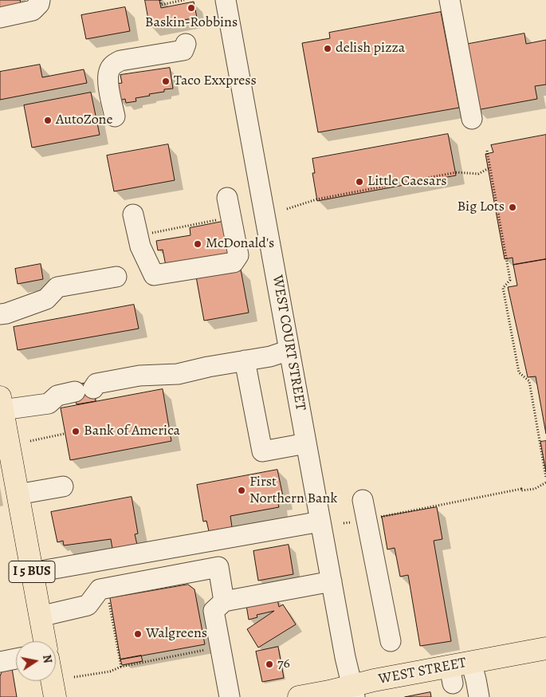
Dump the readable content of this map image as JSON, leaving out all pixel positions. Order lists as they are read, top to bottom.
{
  "streets": {
    "main road": ["I 5 BUS", "WEST STREET"],
    "street": ["WEST COURT STREET"]
  },
  "crossings": [
    ["WEST COURT STREET", "WEST STREET"]
  ],
  "places": [
    "Baskin-Robbins",
    "delish pizza",
    "Taco Exxpress",
    "AutoZone",
    "Little Caesars",
    "Big Lots",
    "McDonald's",
    "Bank of America",
    "First Northern Bank",
    "Walgreens",
    "76"
  ],
  "north": "right"
}
